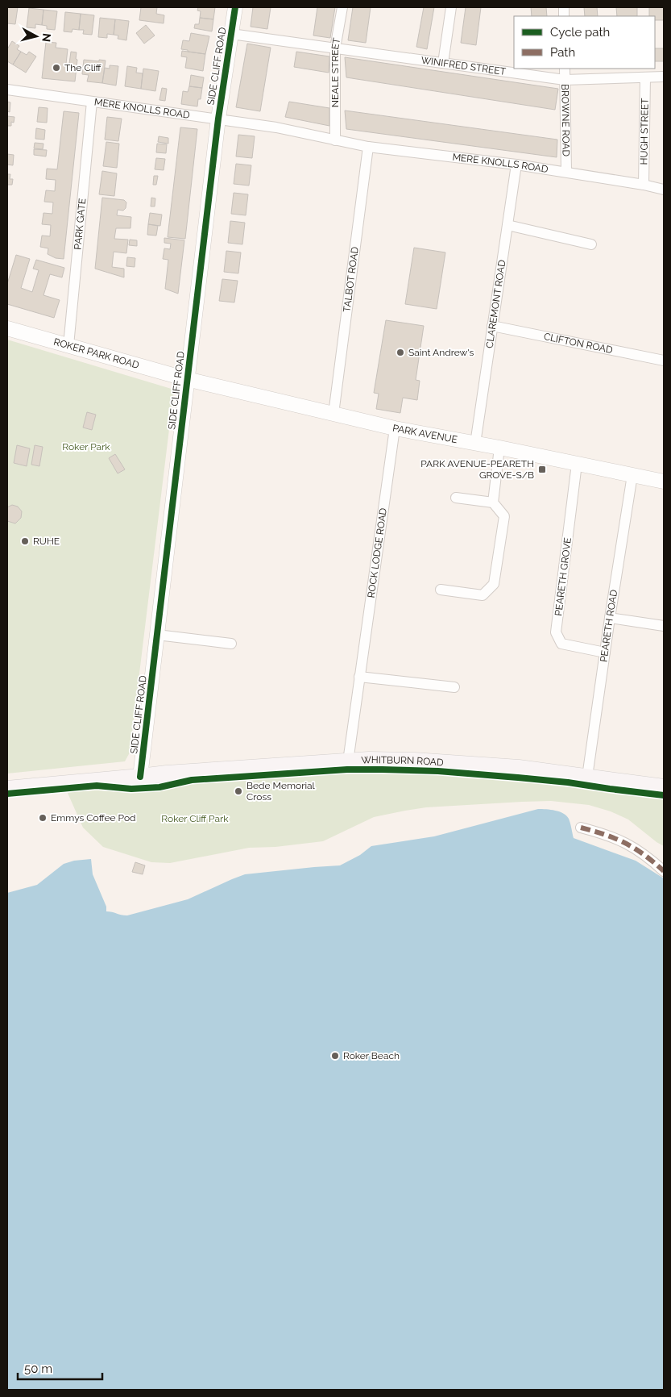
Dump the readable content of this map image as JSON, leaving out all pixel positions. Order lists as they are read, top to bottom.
{
  "streets": {
    "main road": ["WHITBURN ROAD"],
    "street": [
      "SIDE CLIFF ROAD",
      "WINIFRED STREET",
      "NEALE STREET",
      "MERE KNOLLS ROAD",
      "BROWNE ROAD",
      "HUGH STREET",
      "PARK GATE",
      "TALBOT ROAD",
      "CLAREMONT ROAD",
      "CLIFTON ROAD",
      "ROKER PARK ROAD",
      "PARK AVENUE",
      "ROCK LODGE ROAD",
      "PEARETH GROVE",
      "PEARETH ROAD"
    ]
  },
  "crossings": [
    ["SIDE CLIFF ROAD", "WINIFRED STREET"],
    ["SIDE CLIFF ROAD", "MERE KNOLLS ROAD"],
    ["SIDE CLIFF ROAD", "ROKER PARK ROAD"],
    ["SIDE CLIFF ROAD", "PARK AVENUE"],
    ["SIDE CLIFF ROAD", "WHITBURN ROAD"],
    ["WINIFRED STREET", "NEALE STREET"],
    ["WINIFRED STREET", "BROWNE ROAD"],
    ["WINIFRED STREET", "HUGH STREET"],
    ["NEALE STREET", "MERE KNOLLS ROAD"],
    ["MERE KNOLLS ROAD", "BROWNE ROAD"],
    ["MERE KNOLLS ROAD", "HUGH STREET"],
    ["MERE KNOLLS ROAD", "PARK GATE"],
    ["MERE KNOLLS ROAD", "TALBOT ROAD"],
    ["MERE KNOLLS ROAD", "CLAREMONT ROAD"],
    ["PARK GATE", "ROKER PARK ROAD"],
    ["TALBOT ROAD", "PARK AVENUE"],
    ["CLAREMONT ROAD", "CLIFTON ROAD"],
    ["CLAREMONT ROAD", "PARK AVENUE"],
    ["ROKER PARK ROAD", "PARK AVENUE"],
    ["PARK AVENUE", "ROCK LODGE ROAD"],
    ["PARK AVENUE", "PEARETH GROVE"],
    ["PARK AVENUE", "PEARETH ROAD"],
    ["ROCK LODGE ROAD", "WHITBURN ROAD"],
    ["PEARETH GROVE", "PEARETH ROAD"],
    ["PEARETH ROAD", "WHITBURN ROAD"]
  ],
  "parks": ["Roker Park", "Roker Cliff Park"],
  "places": {
    "other": [
      "The Cliff",
      "Saint Andrew's",
      "RUHE",
      "Bede Memorial Cross",
      "Emmys Coffee Pod",
      "Roker Beach"
    ],
    "transit": ["PARK AVENUE-PEARETH GROVE-S/B"]
  },
  "legend": ["Cycle path", "Path"],
  "scale_bar": "50 m",
  "north": "right"
}
